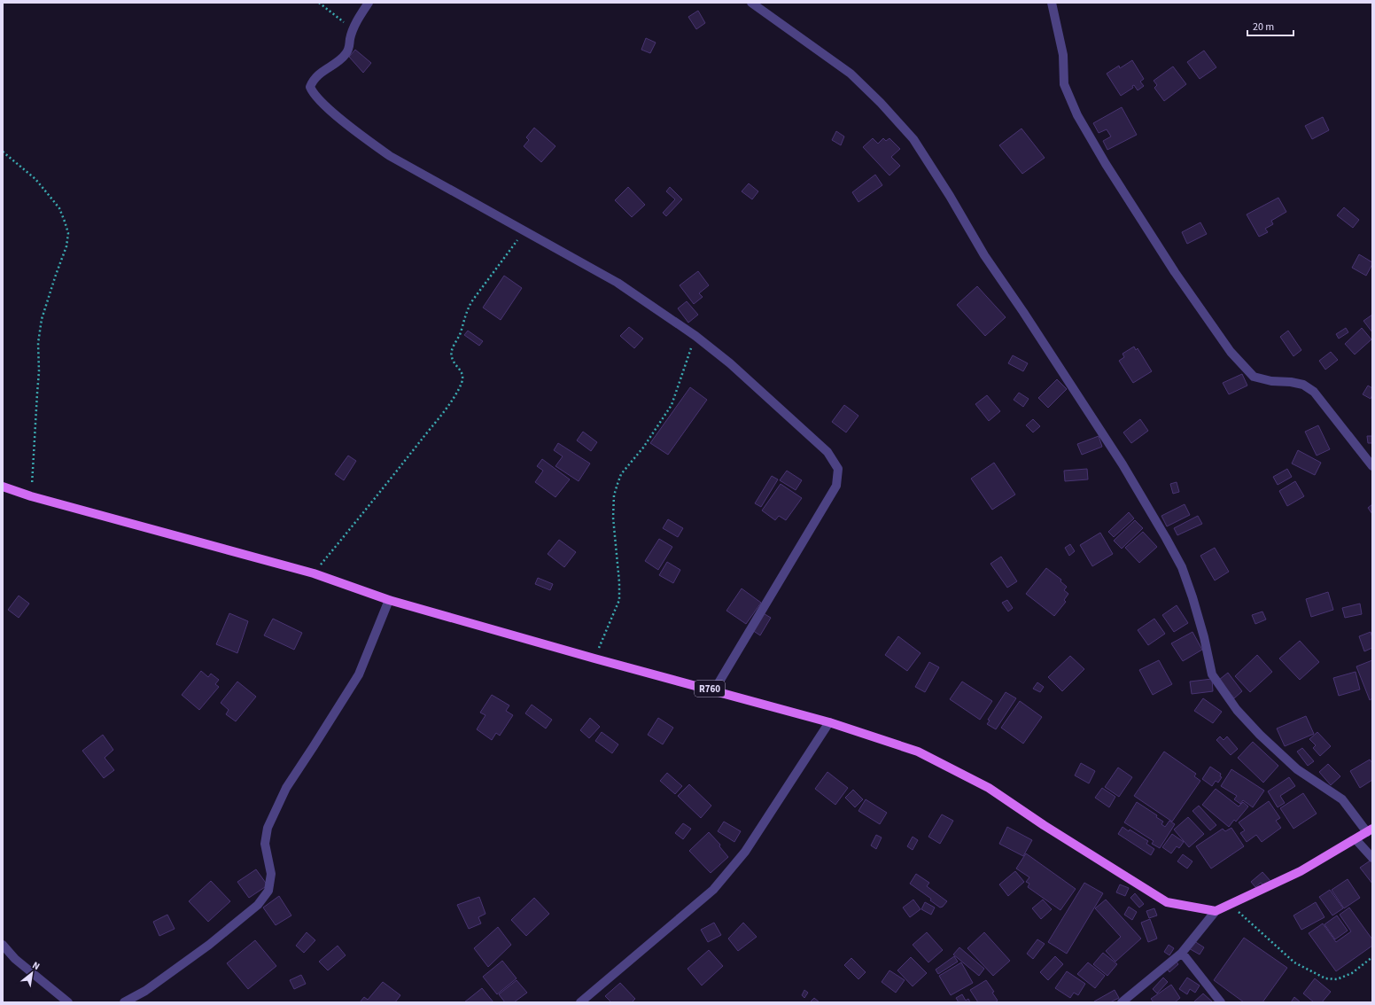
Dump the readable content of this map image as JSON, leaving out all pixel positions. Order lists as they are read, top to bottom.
{
  "streets": {
    "main road": ["R760"]
  },
  "scale_bar": "20 m",
  "north": "top right"
}
